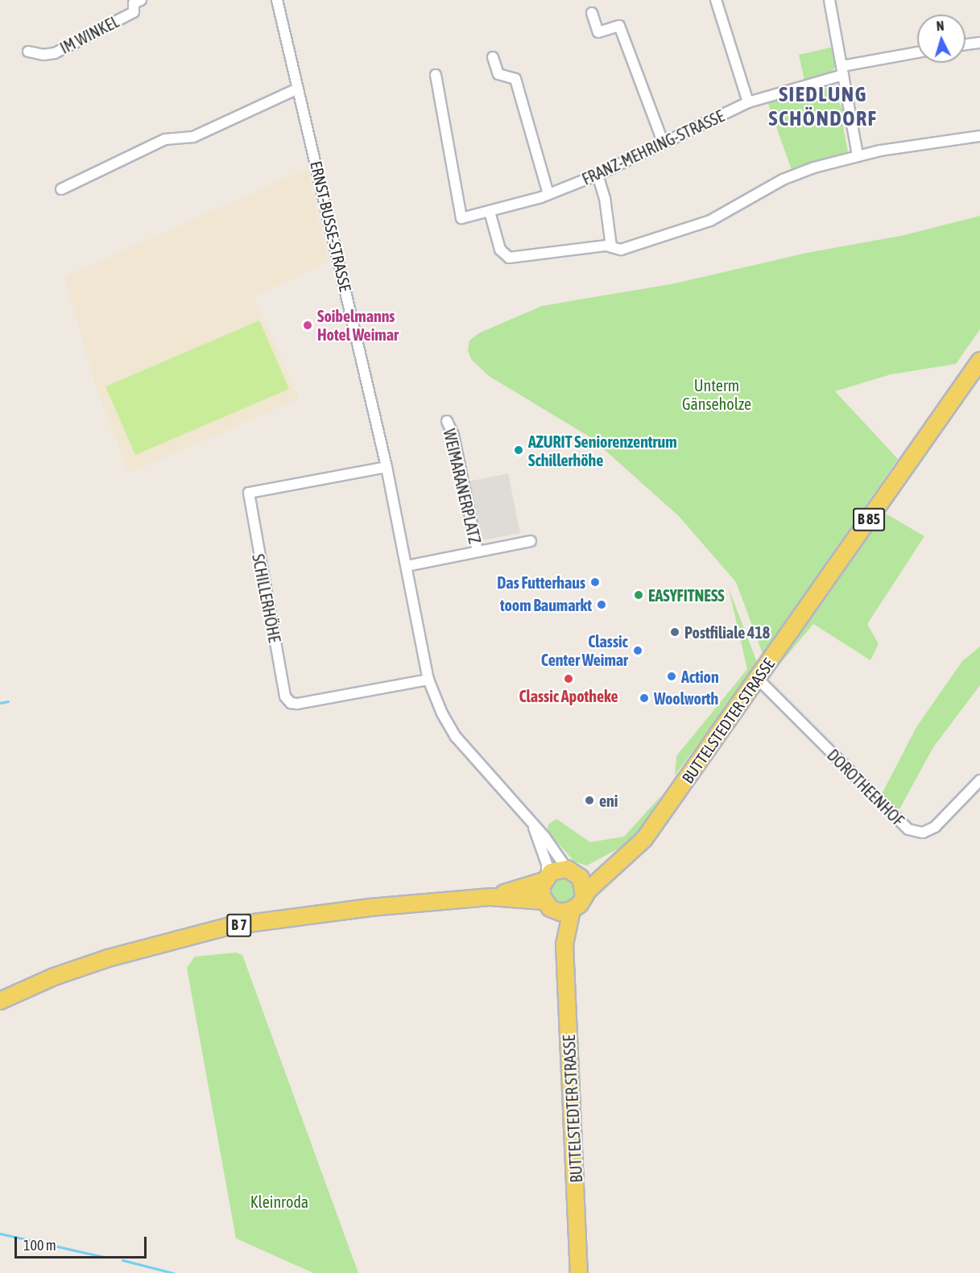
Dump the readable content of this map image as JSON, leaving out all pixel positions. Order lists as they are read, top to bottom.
{
  "streets": {
    "main road": ["B 85", "BUTTELSTEDTER STRASSE", "B 7"],
    "street": [
      "IM WINKEL",
      "FRANZ-MEHRING-STRASSE",
      "ERNST-BUSSE-STRASSE",
      "WEIMARANERPLATZ",
      "SCHILLERHÖHE",
      "DOROTHEENHOF"
    ]
  },
  "crossings": [
    ["ERNST-BUSSE-STRASSE", "B 85"],
    ["ERNST-BUSSE-STRASSE", "SCHILLERHÖHE"],
    ["ERNST-BUSSE-STRASSE", "B 7"],
    ["B 85", "BUTTELSTEDTER STRASSE"],
    ["B 85", "B 7"],
    ["BUTTELSTEDTER STRASSE", "DOROTHEENHOF"]
  ],
  "districts": ["SIEDLUNG SCHÖNDORF"],
  "parks": ["Unterm Gänseholze", "Kleinroda"],
  "places": [
    "Soibelmanns Hotel Weimar",
    "AZURIT Seniorenzentrum Schillerhöhe",
    "Das Futterhaus",
    "EASYFITNESS",
    "toom Baumarkt",
    "Postfiliale 418",
    "Classic Center Weimar",
    "Action",
    "Classic Apotheke",
    "Woolworth",
    "eni"
  ],
  "scale_bar": "100 m",
  "north": "top"
}
